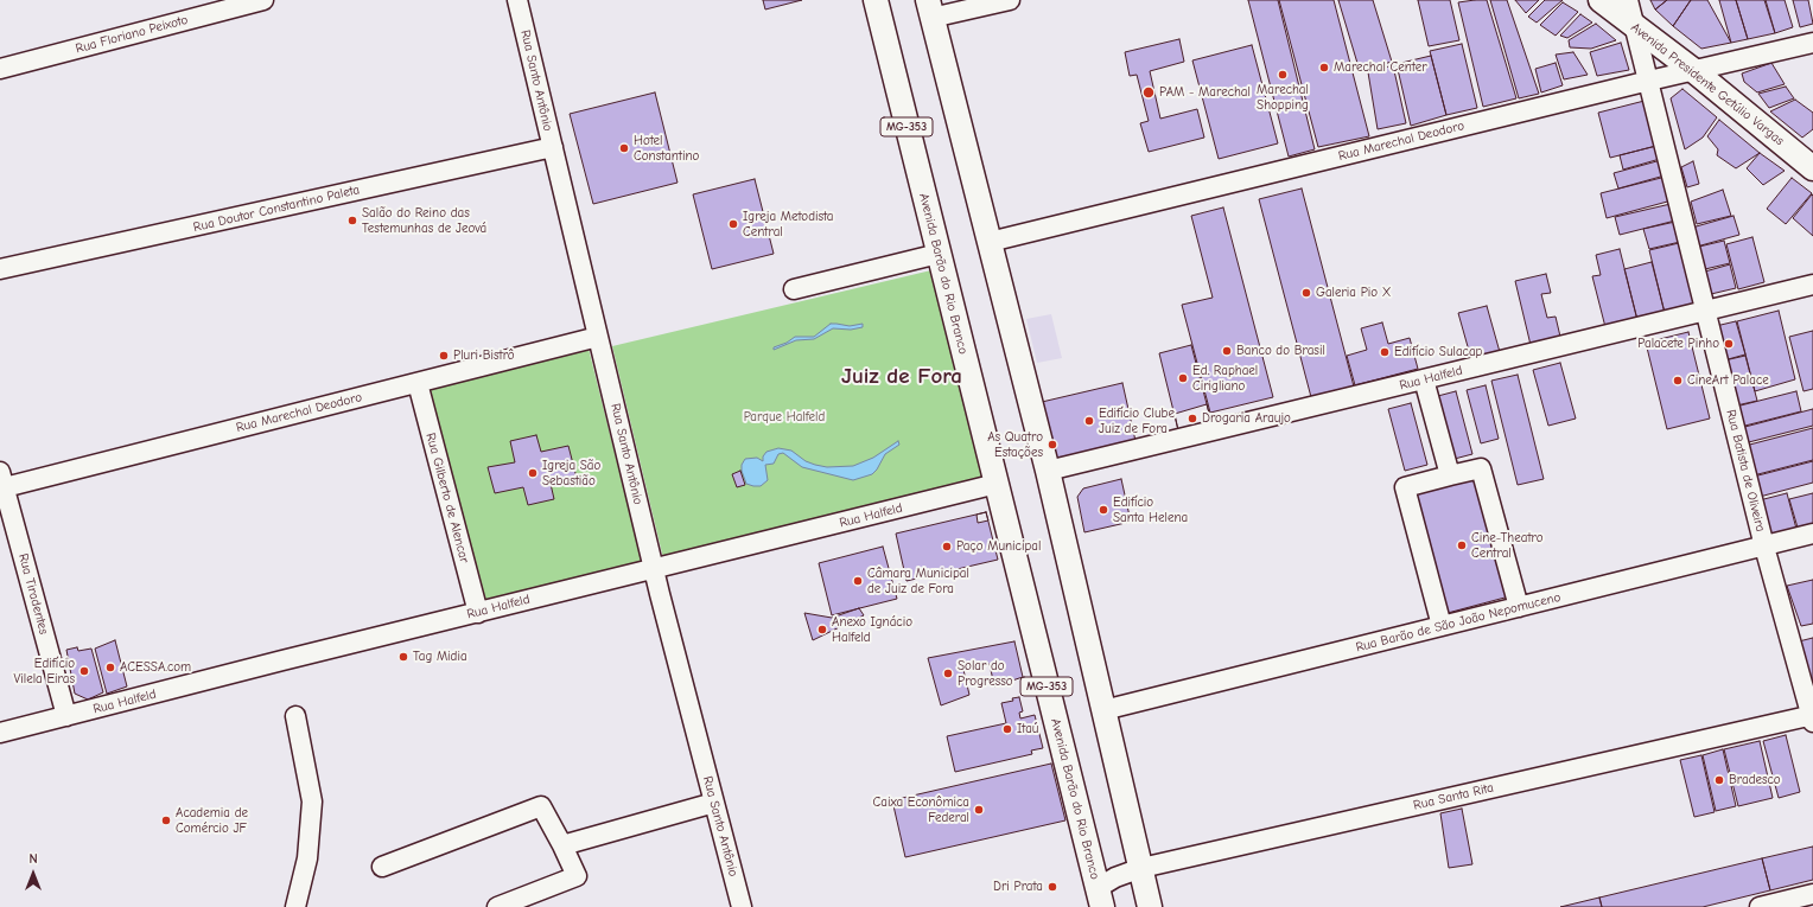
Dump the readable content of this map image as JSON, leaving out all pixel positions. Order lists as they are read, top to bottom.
{
  "streets": {
    "main road": ["Avenida Presidente Getúlio Vargas", "MG-353", "Avenida Barão do Rio Branco"],
    "street": [
      "Rua Floriano Peixoto",
      "Rua Santo Antônio",
      "Rua Marechal Deodoro",
      "Rua Doutor Constantino Paleta",
      "Rua Halfeld",
      "Rua Batista de Oliveira",
      "Rua Gilberto de Alencar",
      "Rua Tiradentes",
      "Rua Barão de São João Nepomuceno",
      "Rua Santa Rita"
    ]
  },
  "crossings": [
    ["Rua Santo Antônio", "Rua Marechal Deodoro"],
    ["Rua Santo Antônio", "Rua Doutor Constantino Paleta"],
    ["Rua Santo Antônio", "Rua Halfeld"],
    ["Avenida Presidente Getúlio Vargas", "Rua Marechal Deodoro"],
    ["Avenida Presidente Getúlio Vargas", "Rua Batista de Oliveira"],
    ["Rua Marechal Deodoro", "Rua Batista de Oliveira"],
    ["Rua Marechal Deodoro", "Rua Gilberto de Alencar"],
    ["Rua Marechal Deodoro", "Rua Tiradentes"],
    ["Avenida Barão do Rio Branco", "Rua Halfeld"],
    ["Avenida Barão do Rio Branco", "Rua Santa Rita"],
    ["Rua Halfeld", "Rua Batista de Oliveira"],
    ["Rua Halfeld", "Rua Gilberto de Alencar"],
    ["Rua Halfeld", "Rua Tiradentes"],
    ["Rua Batista de Oliveira", "Rua Barão de São João Nepomuceno"],
    ["Rua Batista de Oliveira", "Rua Santa Rita"]
  ],
  "districts": ["Juiz de Fora"],
  "parks": ["Parque Halfeld"],
  "places": [
    "Marechal Center",
    "Marechal Shopping",
    "PAM - Marechal",
    "Hotel Constantino",
    "Salão do Reino das Testemunhas de Jeová",
    "Igreja Metodista Central",
    "Galeria Pio X",
    "Palacete Pinho",
    "Banco do Brasil",
    "Edifício Sulacap",
    "Pluri Bistrô",
    "Ed. Raphael Cirigliano",
    "CineArt Palace",
    "Drogaria Araujo",
    "Edifício Clube Juiz de Fora",
    "As Quatro Estações",
    "Igreja São Sebastião",
    "Edifício Santa Helena",
    "Cine-Theatro Central",
    "Paço Municipal",
    "Câmara Municipal de Juiz de Fora",
    "Anexo Ignácio Halfeld",
    "Tag Midia",
    "ACESSA.com",
    "Edifício Vilela Eiras",
    "Solar do Progresso",
    "Itaú",
    "Bradesco",
    "Caixa Econômica Federal",
    "Academia de Comércio JF",
    "Dri Prata"
  ],
  "north": "top"
}
